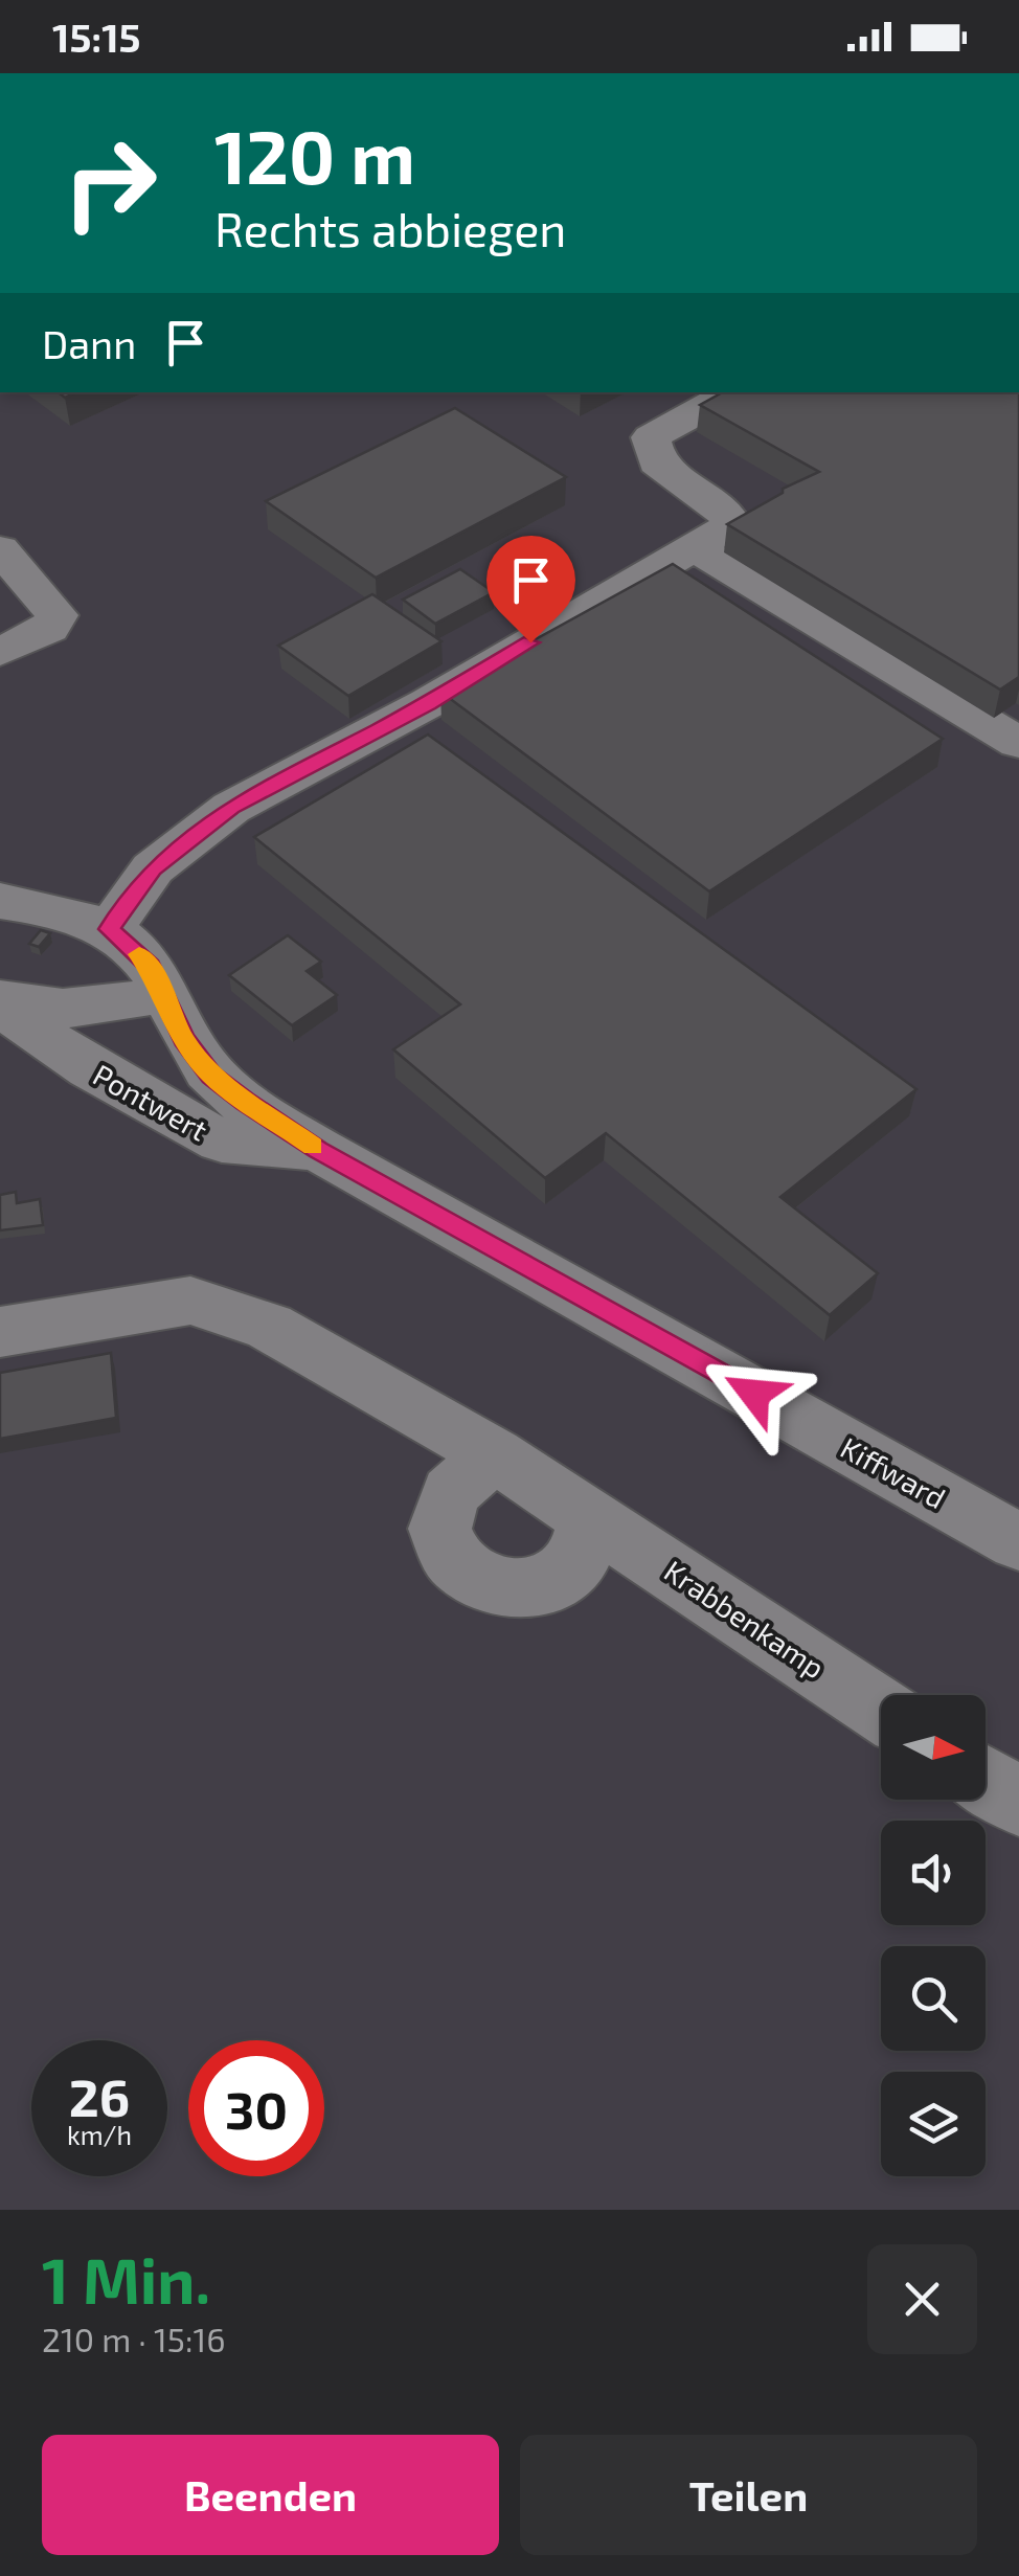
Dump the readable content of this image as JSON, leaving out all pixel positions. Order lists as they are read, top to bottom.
{
  "streets": {
    "street": ["Pontwert", "Kiffward", "Krabbenkamp"]
  },
  "crossings": [
    ["Pontwert", "Kiffward"]
  ],
  "north": "right",
  "page": {
    "status": "15:15",
    "turn": ["120 m", "Rechts abbiegen"],
    "then": "Dann",
    "speed": "26 km/h",
    "limit": "30",
    "heading": ["1 Min.", "210 m · 15:16"],
    "buttons": ["Beenden", "Teilen"]
  }
}
